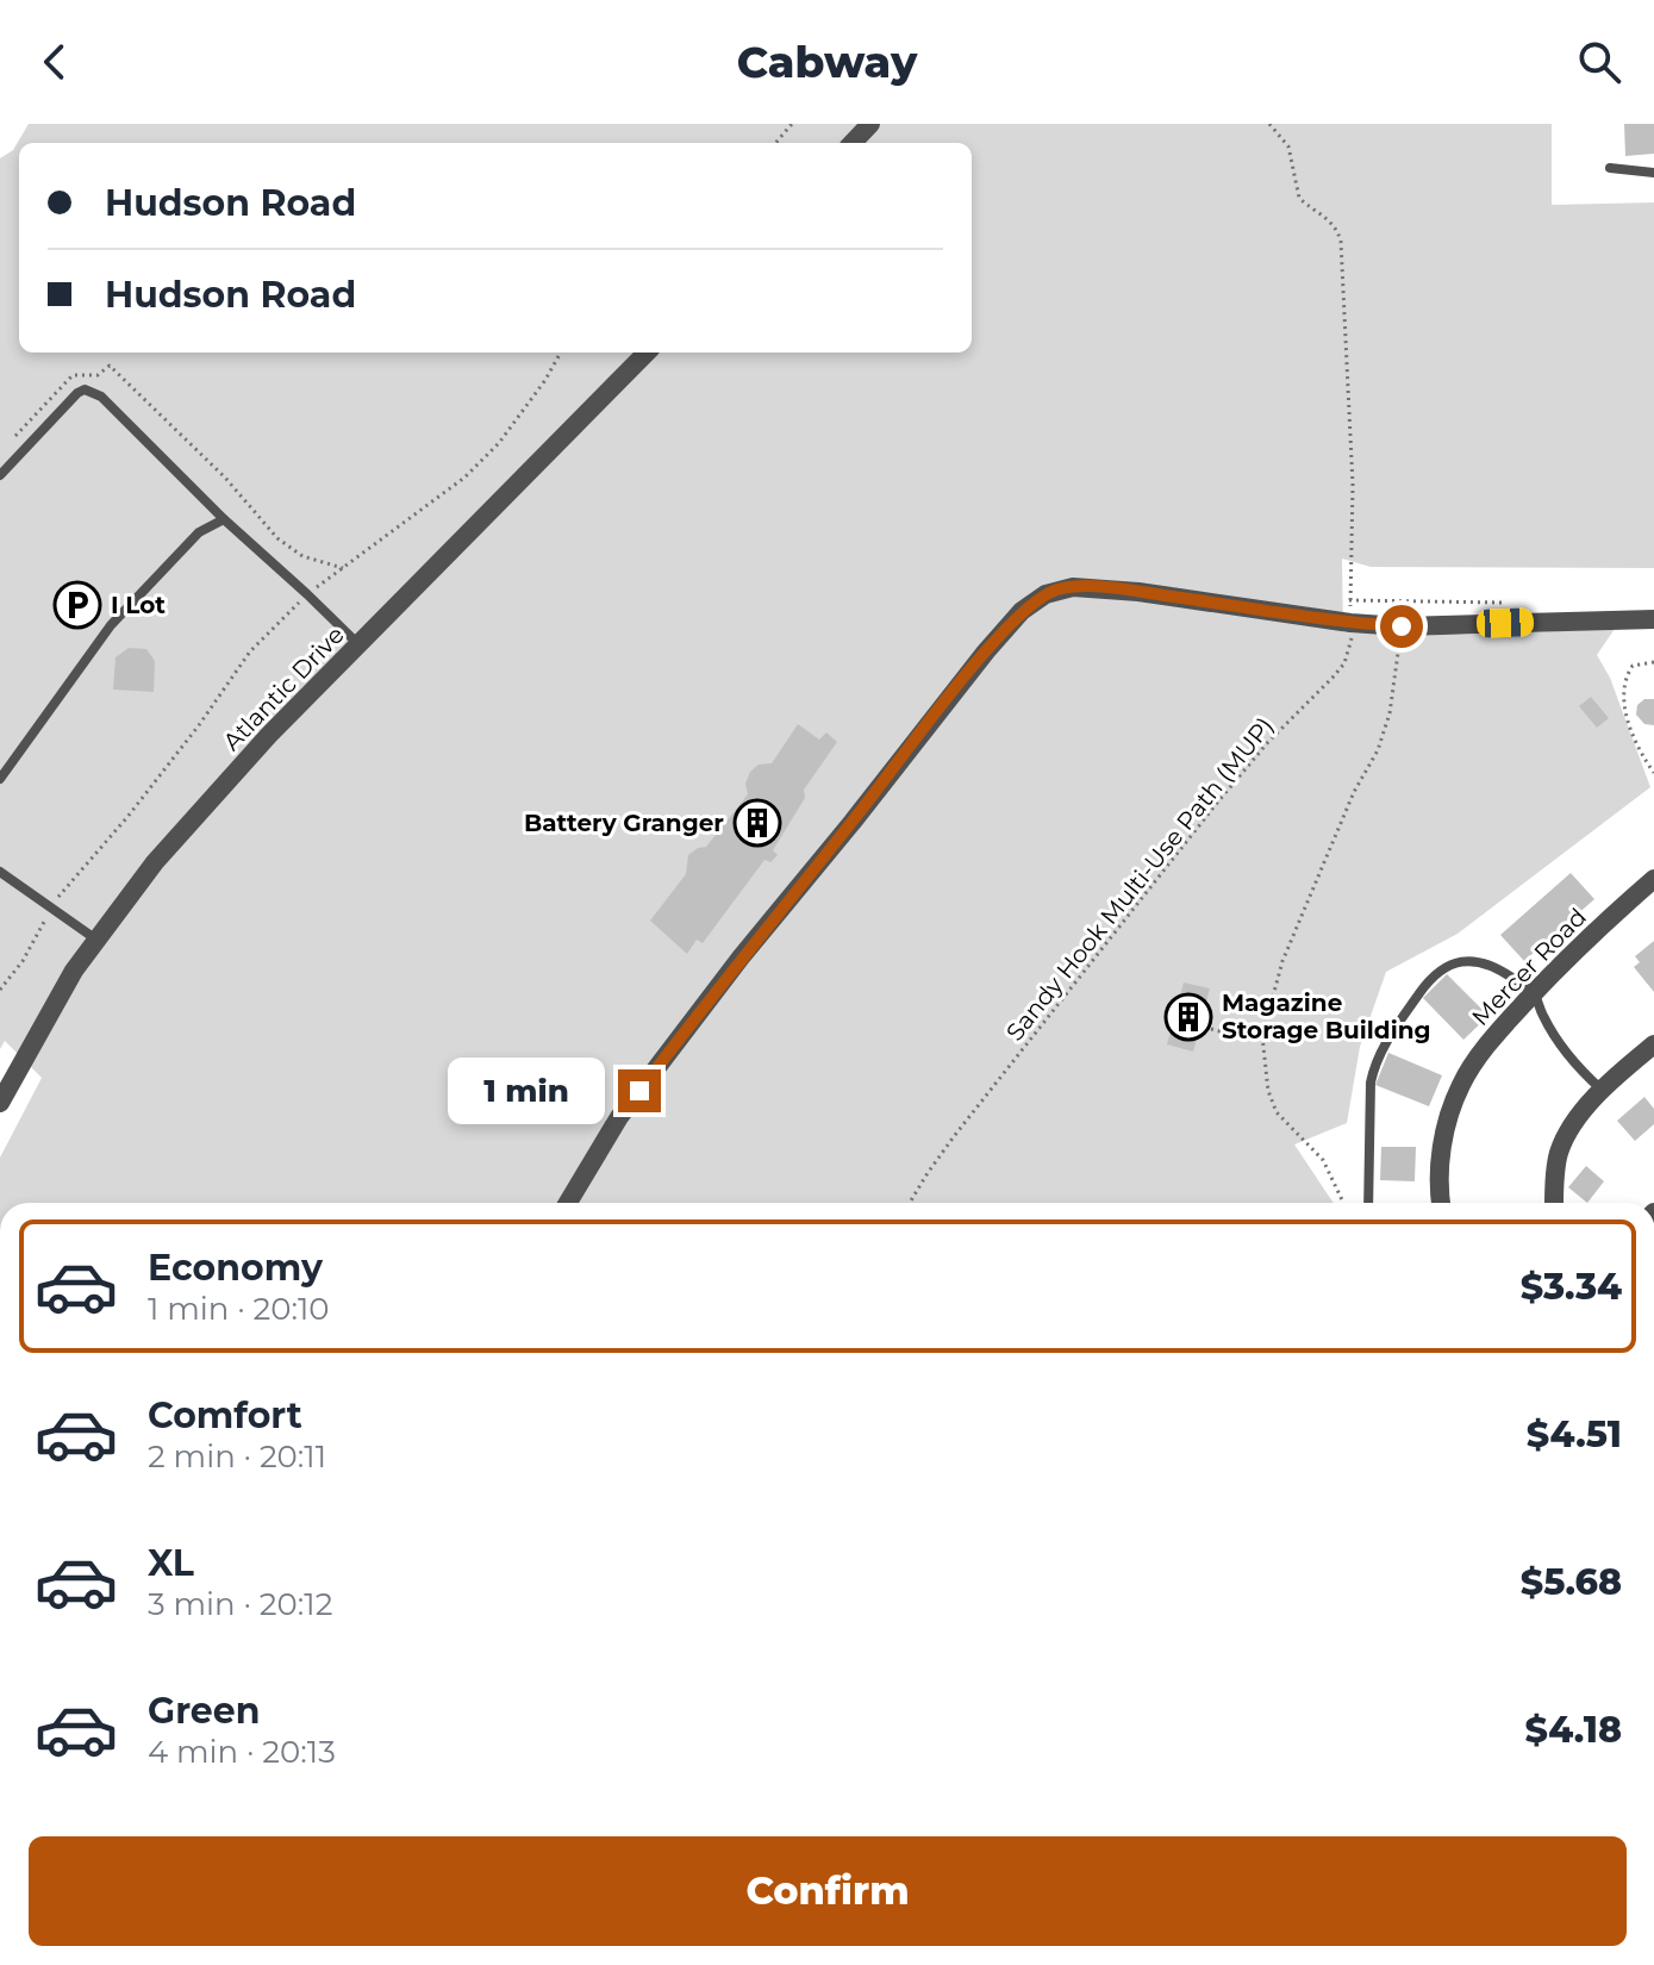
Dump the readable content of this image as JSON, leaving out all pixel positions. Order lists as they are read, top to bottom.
{
  "streets": {
    "street": ["Atlantic Drive", "Mercer Road"],
    "path": ["Sandy Hook Multi-Use Path (MUP)"]
  },
  "places": {
    "parking": ["I Lot"],
    "building": ["Battery Granger", "Magazine Storage Building"]
  },
  "page": {
    "header": "Cabway",
    "banner": ["Hudson Road", "Hudson Road"],
    "bubble": "1 min",
    "list": [
      {
        "name": "Economy",
        "note": "1 min · 20:10",
        "value": "$3.34"
      },
      {
        "name": "Comfort",
        "note": "2 min · 20:11",
        "value": "$4.51"
      },
      {
        "name": "XL",
        "note": "3 min · 20:12",
        "value": "$5.68"
      },
      {
        "name": "Green",
        "note": "4 min · 20:13",
        "value": "$4.18"
      }
    ],
    "buttons": "Confirm"
  }
}
